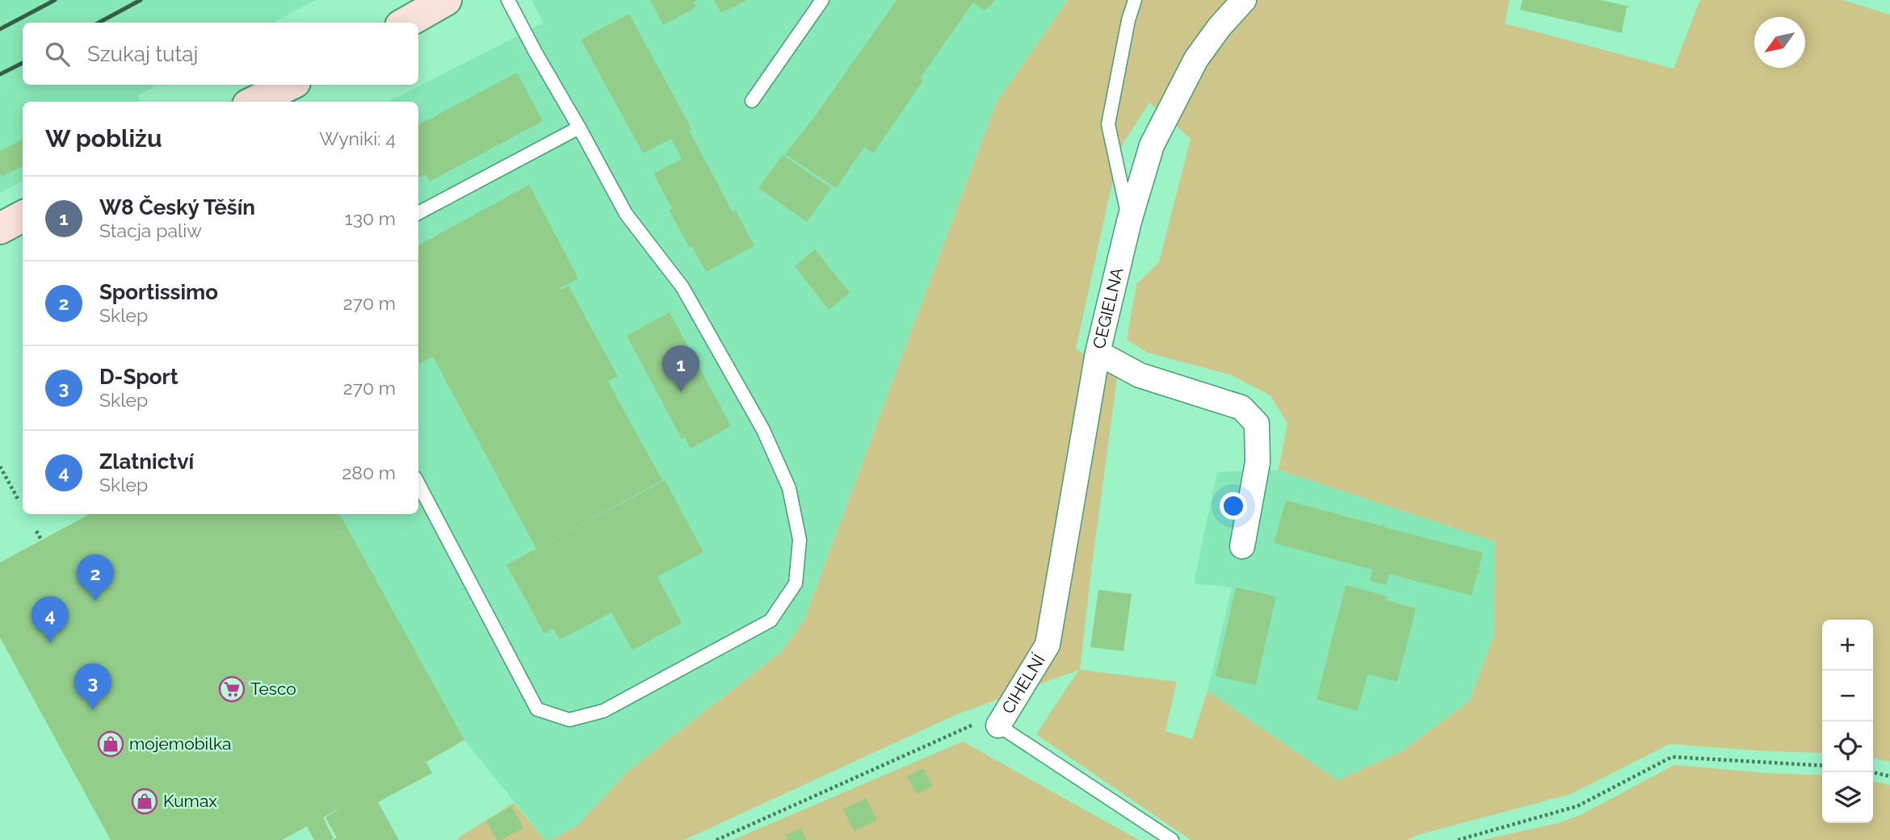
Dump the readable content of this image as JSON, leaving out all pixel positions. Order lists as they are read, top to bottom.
{
  "streets": {
    "street": ["CEGIELNA", "CIHELNÍ"]
  },
  "crossings": [
    ["CEGIELNA", "CIHELNÍ"]
  ],
  "places": {
    "supermarket": ["Tesco"],
    "shop": ["mojemobilka", "Kumax"]
  },
  "north": "bottom left",
  "page": {
    "search": "Szukaj tutaj",
    "heading": ["W pobliżu", "Wyniki: 4"],
    "list": [
      {
        "mark": "1",
        "name": "W8 Český Těšín",
        "note": "Stacja paliw",
        "value": "130 m"
      },
      {
        "mark": "2",
        "name": "Sportissimo",
        "note": "Sklep",
        "value": "270 m"
      },
      {
        "mark": "3",
        "name": "D-Sport",
        "note": "Sklep",
        "value": "270 m"
      },
      {
        "mark": "4",
        "name": "Zlatnictví",
        "note": "Sklep",
        "value": "280 m"
      }
    ],
    "pins": [
      "1",
      "2",
      "4",
      "3"
    ],
    "map_buttons": ["+", "−"]
  }
}
